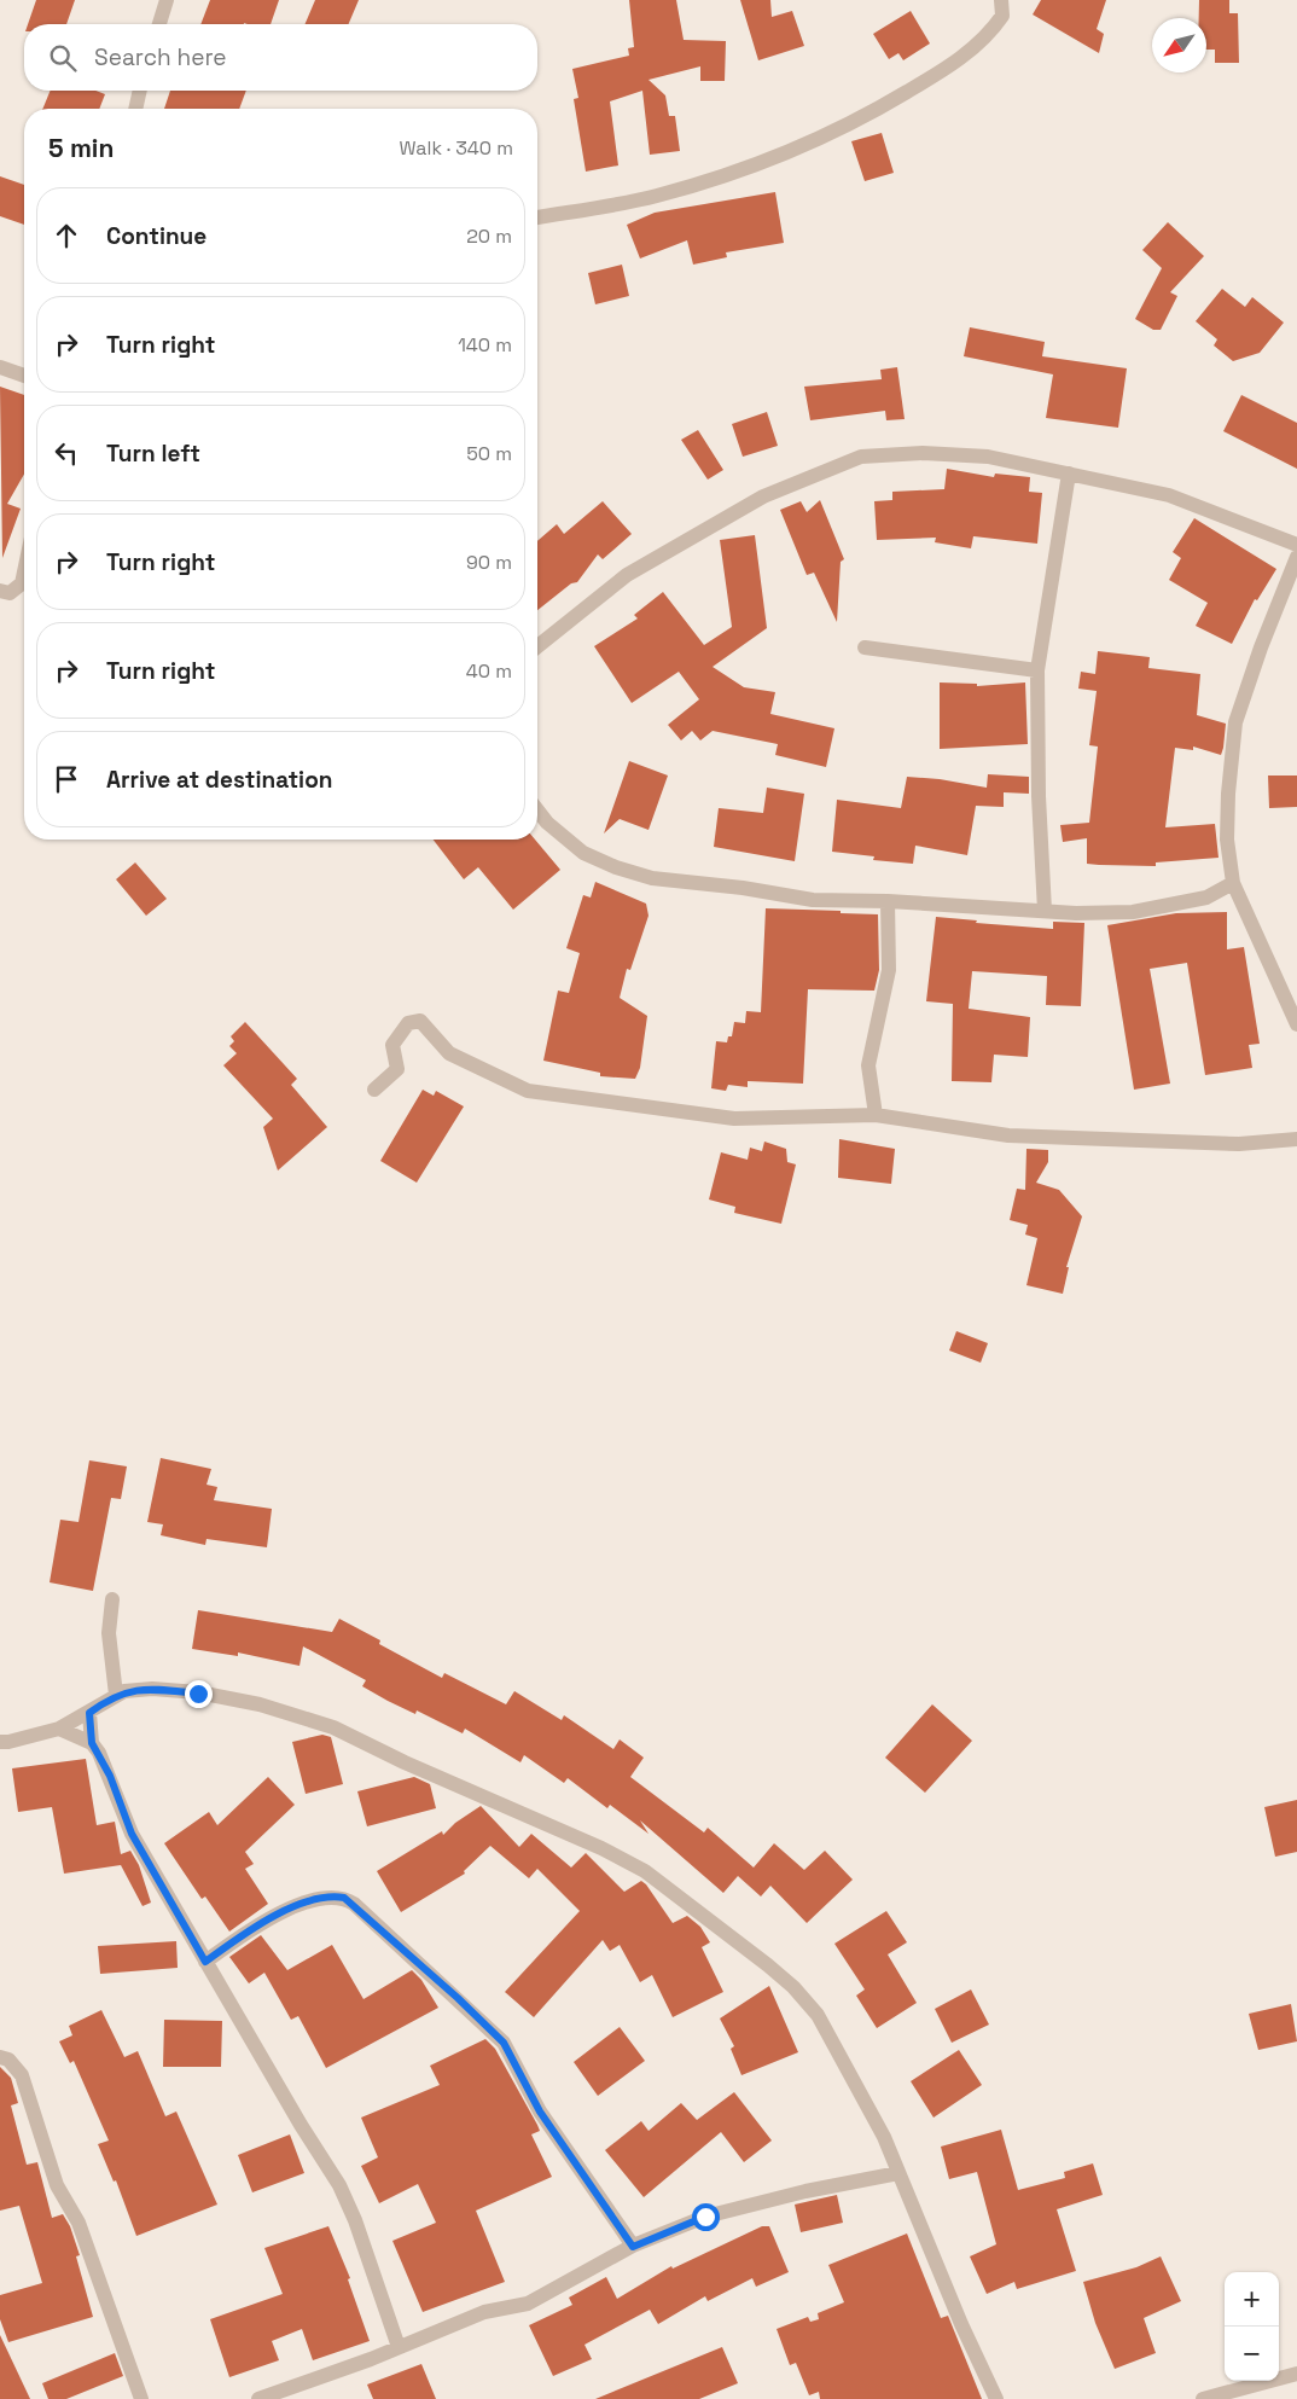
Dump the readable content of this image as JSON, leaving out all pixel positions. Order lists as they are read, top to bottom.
{
  "north": "bottom left",
  "page": {
    "search": "Search here",
    "heading": ["5 min", "Walk · 340 m"],
    "list": [
      ["Continue", "20 m"],
      ["Turn right", "140 m"],
      ["Turn left", "50 m"],
      ["Turn right", "90 m"],
      ["Turn right", "40 m"],
      "Arrive at destination"
    ],
    "map_buttons": ["+", "−"]
  }
}
